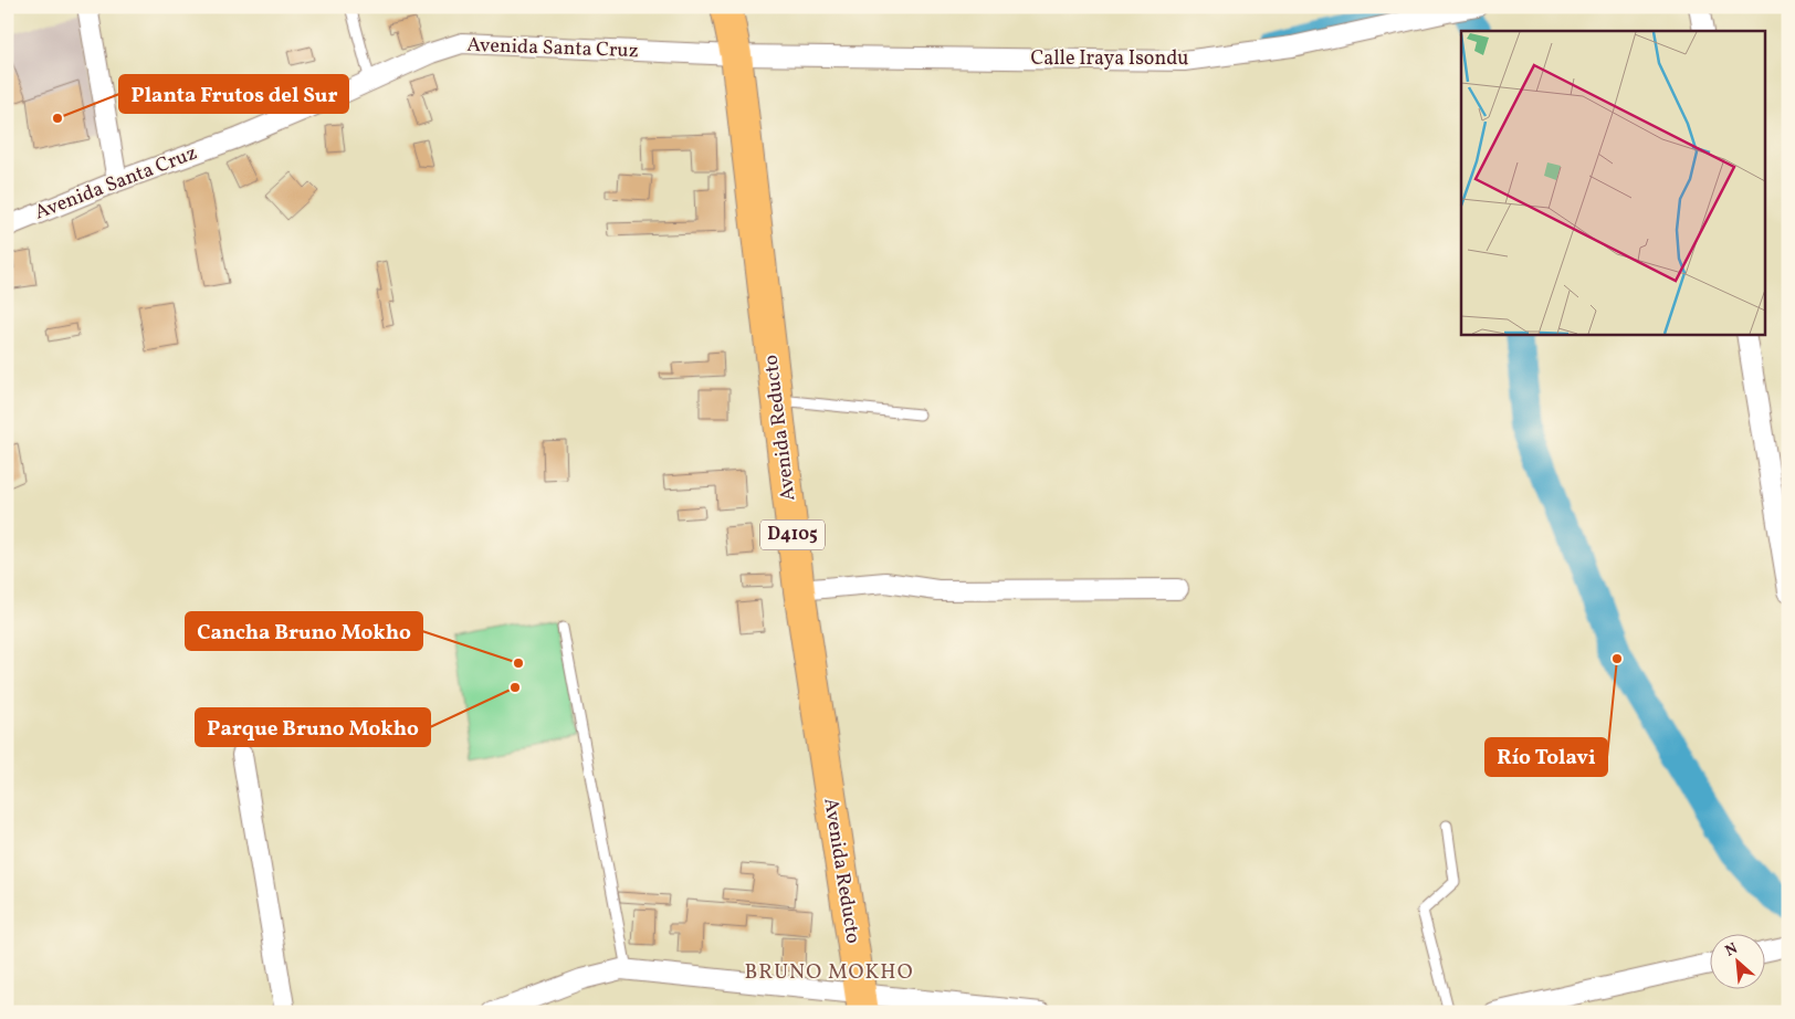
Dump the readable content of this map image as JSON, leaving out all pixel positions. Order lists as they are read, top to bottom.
{
  "streets": {
    "main road": ["Avenida Reducto", "D4105"],
    "street": ["Avenida Santa Cruz", "Calle Iraya Isondu"]
  },
  "crossings": [
    ["Avenida Santa Cruz", "Calle Iraya Isondu"],
    ["Avenida Santa Cruz", "Avenida Reducto"],
    ["Calle Iraya Isondu", "Avenida Reducto"]
  ],
  "districts": ["BRUNO MOKHO"],
  "places": [
    "Planta Frutos del Sur",
    "Río Tolavi",
    "Cancha Bruno Mokho",
    "Parque Bruno Mokho"
  ],
  "north": "top left"
}
